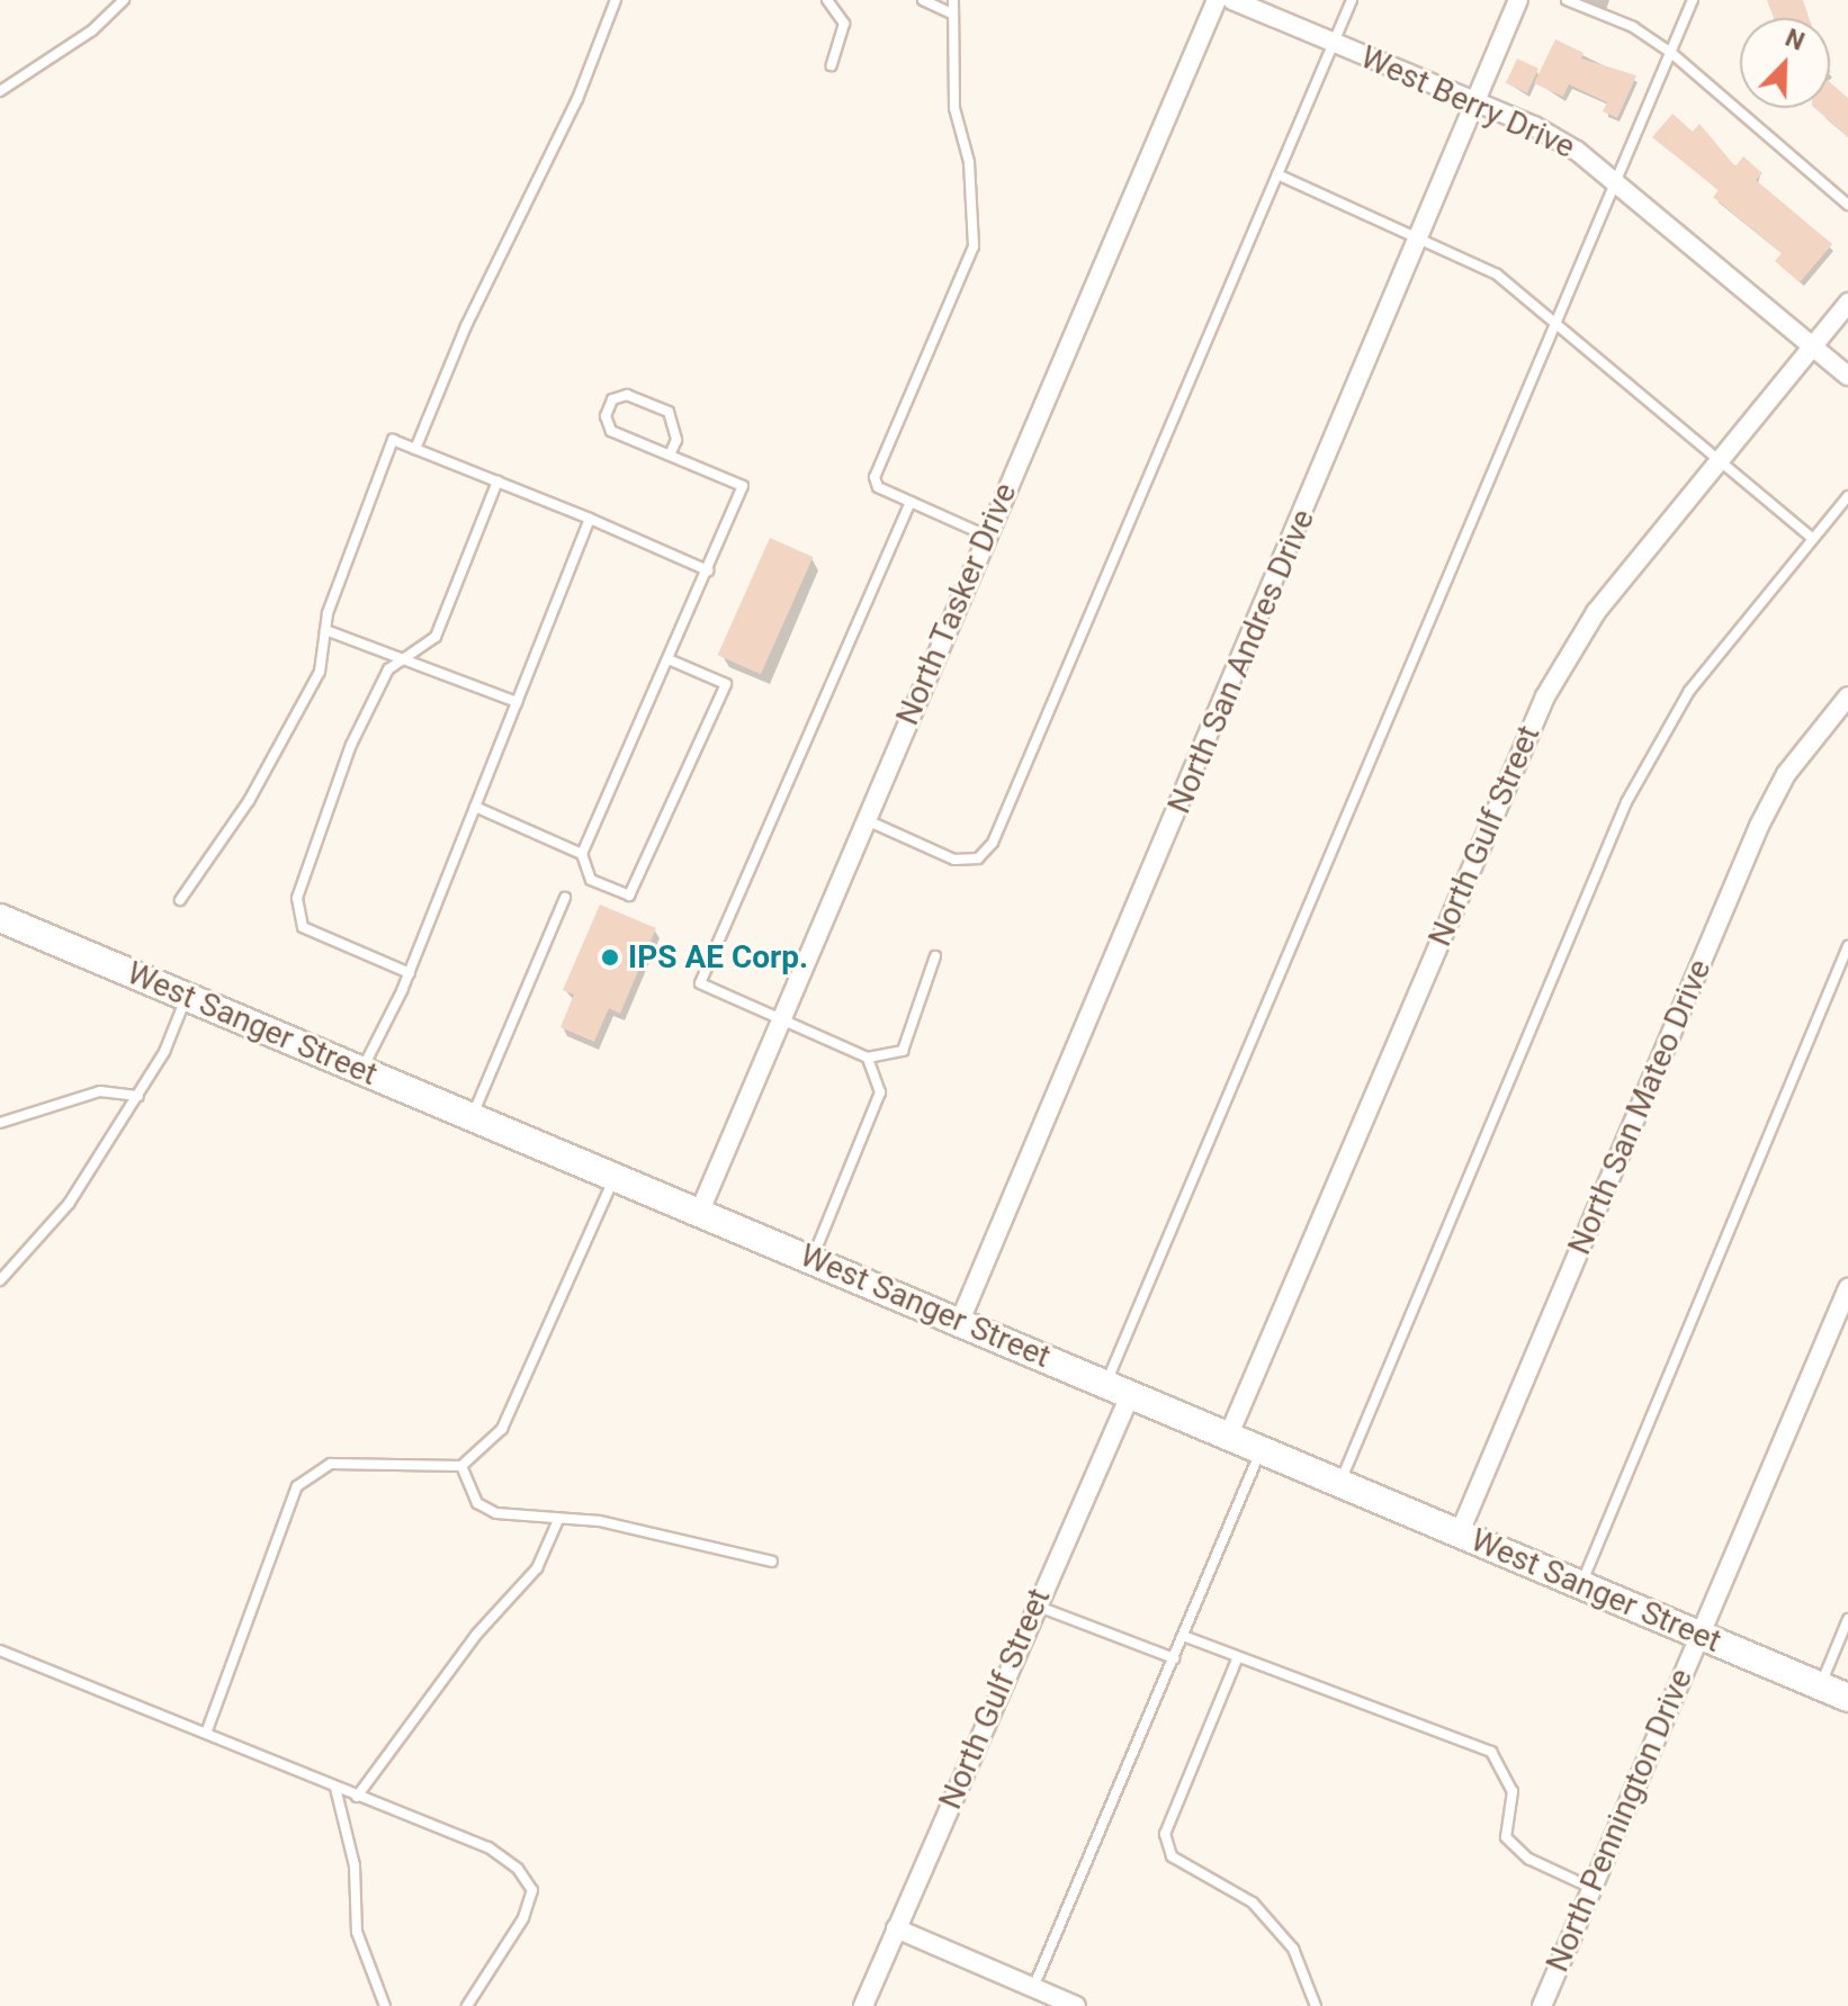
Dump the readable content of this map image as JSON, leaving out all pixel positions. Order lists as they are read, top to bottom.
{
  "streets": {
    "main road": ["West Sanger Street"],
    "street": [
      "West Berry Drive",
      "North Tasker Drive",
      "North San Andres Drive",
      "North Gulf Street",
      "North San Mateo Drive",
      "North Pennington Drive"
    ]
  },
  "crossings": [
    ["West Berry Drive", "North San Andres Drive"],
    ["West Berry Drive", "North Gulf Street"],
    ["North Tasker Drive", "West Sanger Street"],
    ["North San Andres Drive", "West Sanger Street"],
    ["North Gulf Street", "West Sanger Street"],
    ["West Sanger Street", "North San Mateo Drive"],
    ["West Sanger Street", "North Pennington Drive"]
  ],
  "places": ["IPS AE Corp."],
  "north": "top right"
}
